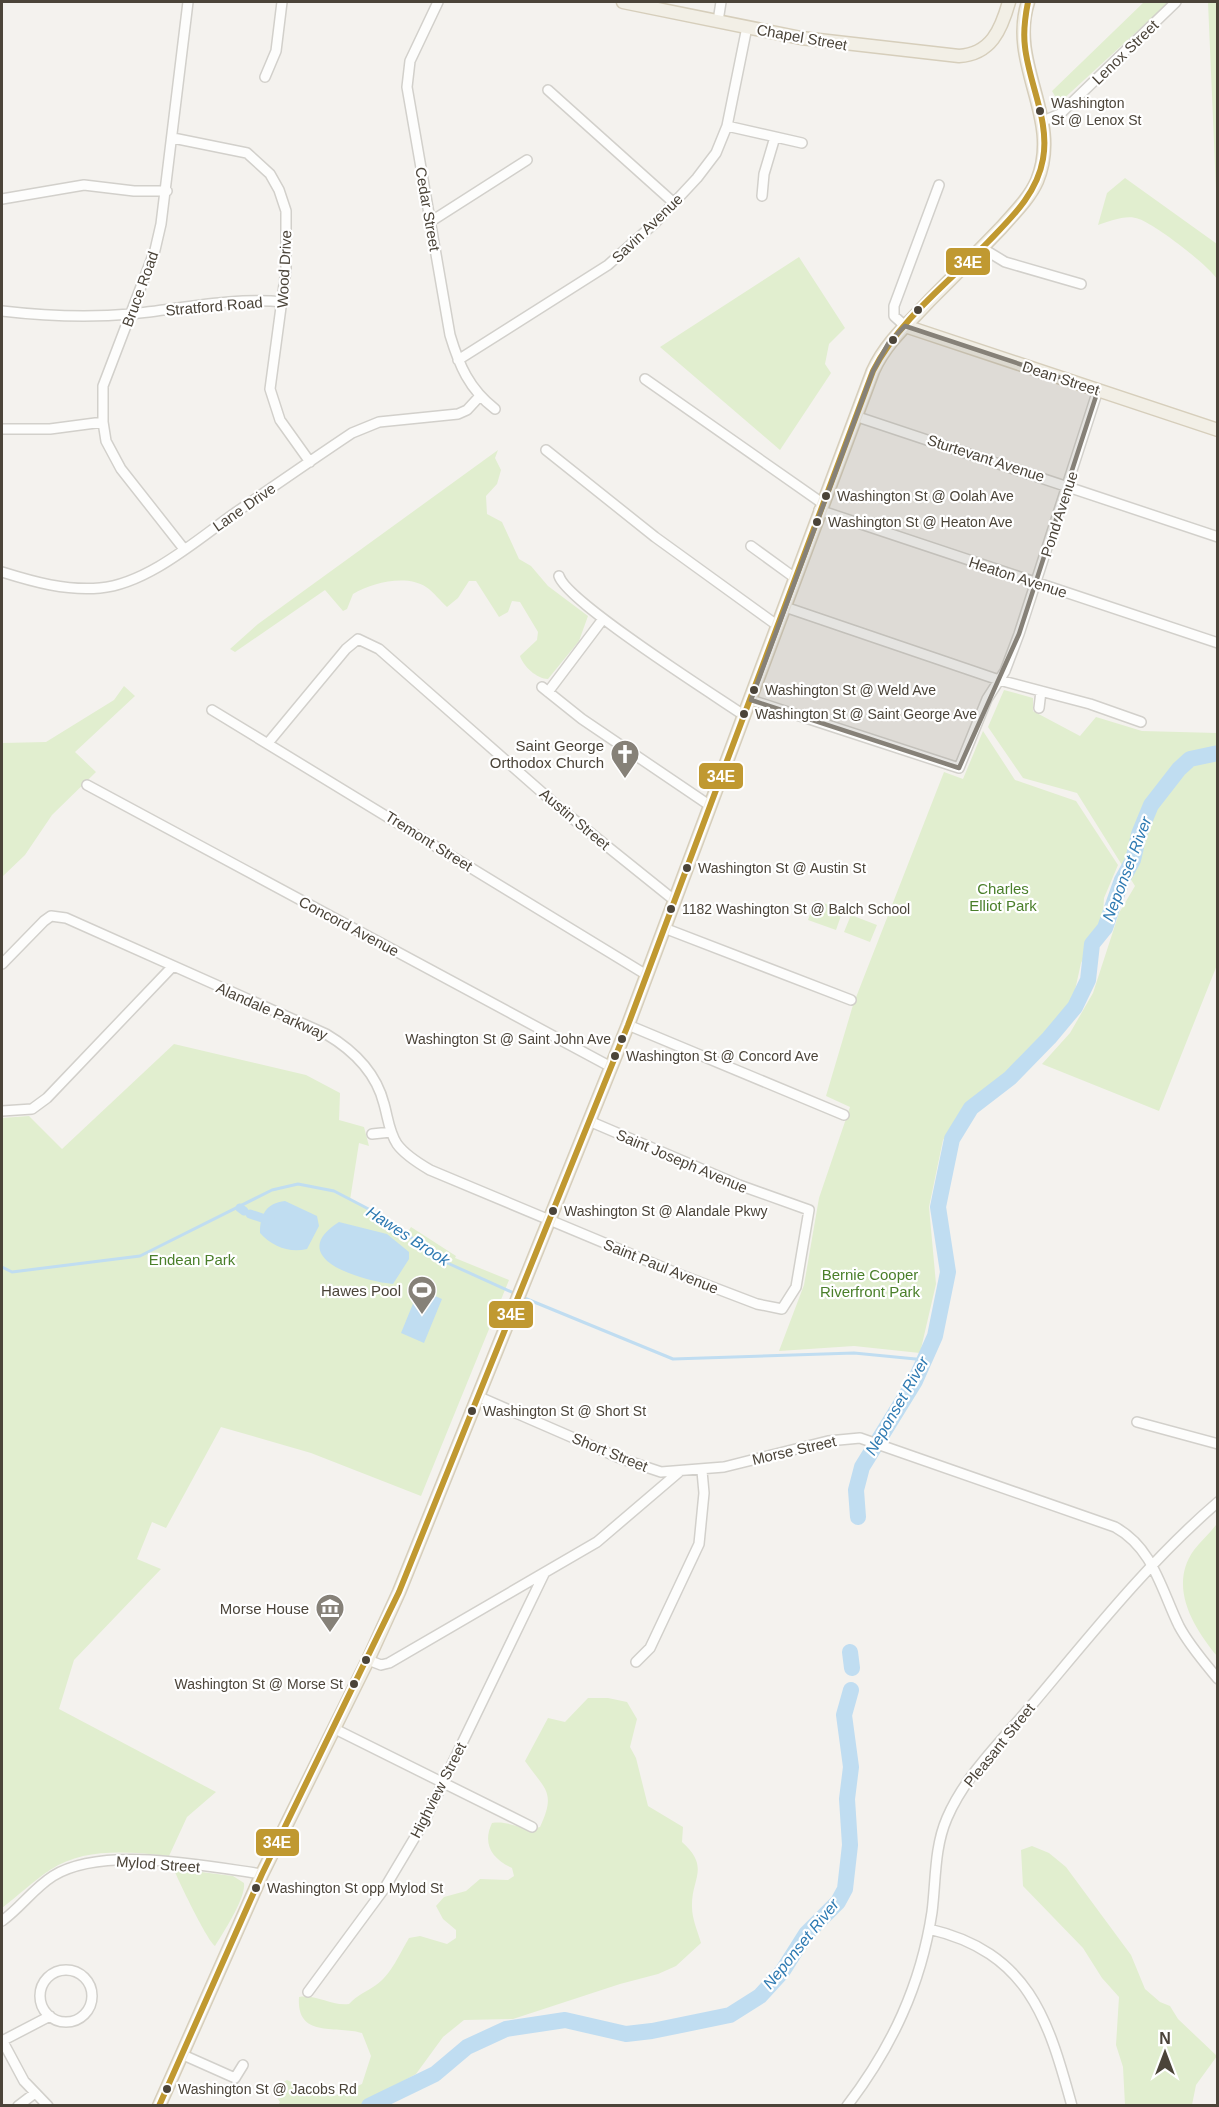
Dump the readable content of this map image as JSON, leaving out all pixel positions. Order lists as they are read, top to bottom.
{
  "streets": {
    "main road": ["Chapel Street", "Dean Street"],
    "street": [
      "Lenox Street",
      "Cedar Street",
      "Savin Avenue",
      "Wood Drive",
      "Bruce Road",
      "Stratford Road",
      "Sturtevant Avenue",
      "Lane Drive",
      "Pond Avenue",
      "Heaton Avenue",
      "Austin Street",
      "Tremont Street",
      "Concord Avenue",
      "Alandale Parkway",
      "Saint Joseph Avenue",
      "Saint Paul Avenue",
      "Morse Street",
      "Short Street",
      "Pleasant Street",
      "Highview Street",
      "Mylod Street"
    ]
  },
  "crossings": [
    ["Chapel Street", "Savin Avenue"],
    ["Cedar Street", "Savin Avenue"],
    ["Cedar Street", "Lane Drive"],
    ["Wood Drive", "Bruce Road"],
    ["Wood Drive", "Stratford Road"],
    ["Wood Drive", "Lane Drive"],
    ["Bruce Road", "Stratford Road"],
    ["Bruce Road", "Lane Drive"],
    ["Dean Street", "Pond Avenue"],
    ["Sturtevant Avenue", "Pond Avenue"],
    ["Pond Avenue", "Heaton Avenue"],
    ["Austin Street", "Tremont Street"],
    ["Alandale Parkway", "Saint Paul Avenue"],
    ["Saint Joseph Avenue", "Saint Paul Avenue"],
    ["Morse Street", "Short Street"],
    ["Morse Street", "Pleasant Street"]
  ],
  "water": ["Neponset River", "Hawes Brook"],
  "parks": ["Charles Elliot Park", "Endean Park", "Bernie Cooper Riverfront Park"],
  "places": {
    "other": [
      "Washington St @ Lenox St",
      "Washington St @ Oolah Ave",
      "Washington St @ Heaton Ave",
      "Washington St @ Weld Ave",
      "Washington St @ Saint George Ave",
      "Washington St @ Austin St",
      "1182 Washington St @ Balch School",
      "Washington St @ Saint John Ave",
      "Washington St @ Concord Ave",
      "Washington St @ Alandale Pkwy",
      "Washington St @ Short St",
      "Washington St @ Morse St",
      "Washington St opp Mylod St",
      "Washington St @ Jacobs Rd"
    ],
    "church": ["Saint George Orthodox Church"],
    "sports": ["Hawes Pool"],
    "museum": ["Morse House"]
  },
  "lines": ["transit line 34E"],
  "north": "top"
}
